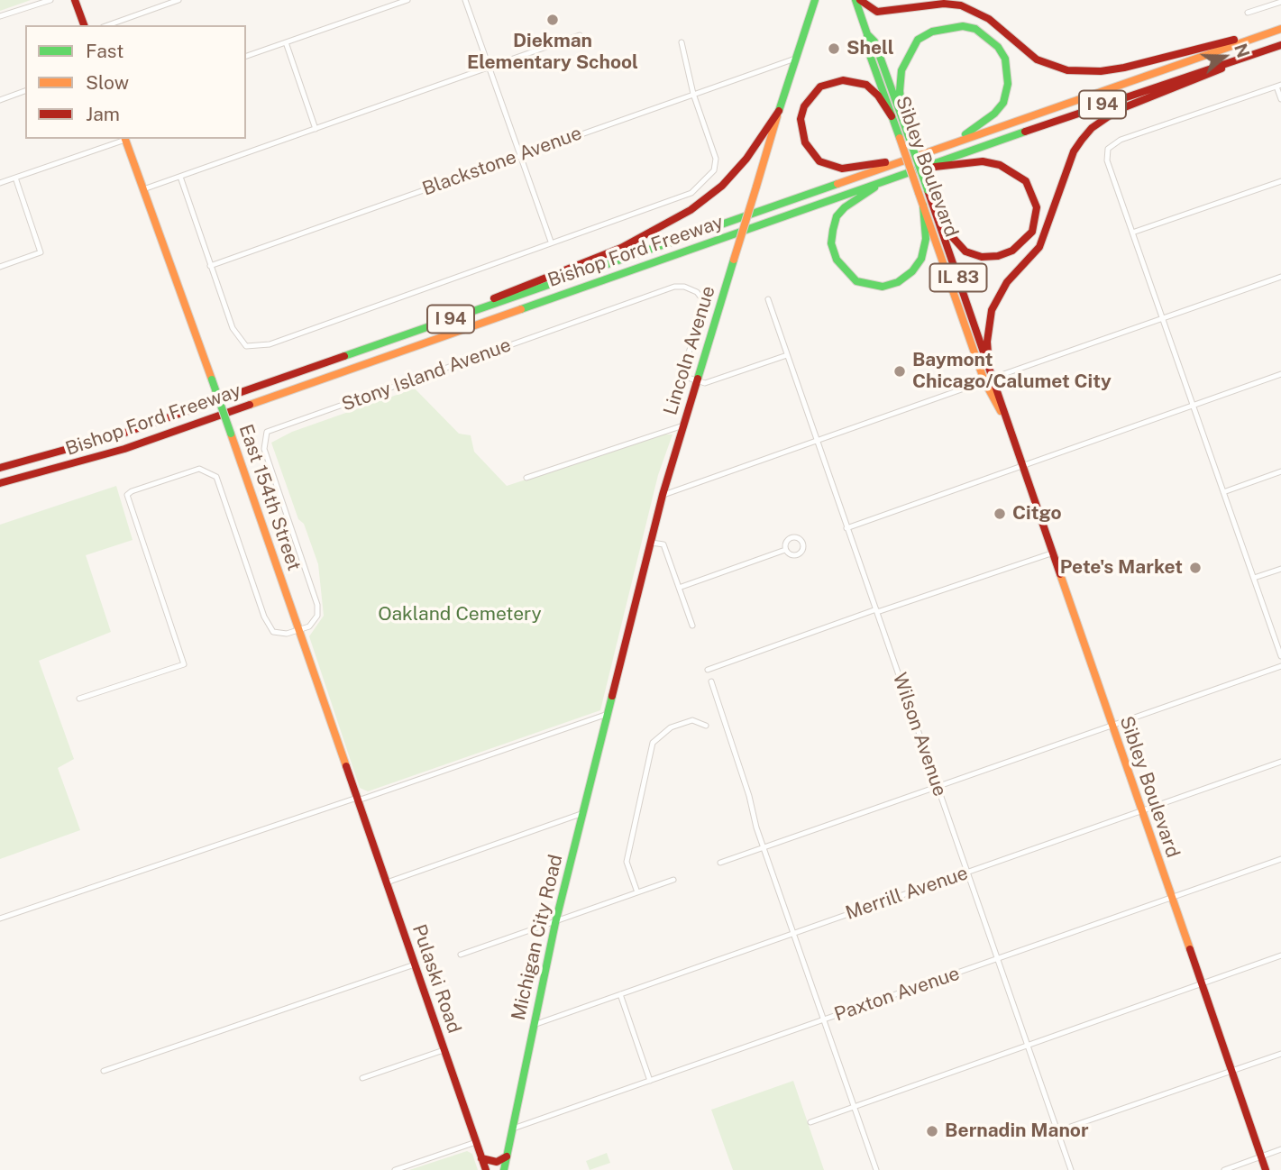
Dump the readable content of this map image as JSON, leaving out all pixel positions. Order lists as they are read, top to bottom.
{
  "streets": {
    "main road": [
      "I 94",
      "Sibley Boulevard",
      "Bishop Ford Freeway",
      "IL 83",
      "Lincoln Avenue",
      "East 154th Street",
      "Michigan City Road",
      "Pulaski Road"
    ],
    "street": [
      "Blackstone Avenue",
      "Stony Island Avenue",
      "Wilson Avenue",
      "Merrill Avenue",
      "Paxton Avenue"
    ]
  },
  "crossings": [
    ["Blackstone Avenue", "Lincoln Avenue"],
    ["Sibley Boulevard", "IL 83"],
    ["Sibley Boulevard", "Merrill Avenue"],
    ["Sibley Boulevard", "Paxton Avenue"],
    ["Lincoln Avenue", "Stony Island Avenue"],
    ["Lincoln Avenue", "Michigan City Road"],
    ["Stony Island Avenue", "East 154th Street"],
    ["East 154th Street", "Pulaski Road"],
    ["Wilson Avenue", "Merrill Avenue"],
    ["Wilson Avenue", "Paxton Avenue"],
    ["Merrill Avenue", "Michigan City Road"],
    ["Michigan City Road", "Paxton Avenue"]
  ],
  "parks": ["Oakland Cemetery"],
  "places": [
    "Diekman Elementary School",
    "Shell",
    "Baymont Chicago/Calumet City",
    "Citgo",
    "Pete's Market",
    "Bernadin Manor"
  ],
  "legend": ["Fast", "Slow", "Jam"],
  "north": "right"
}
